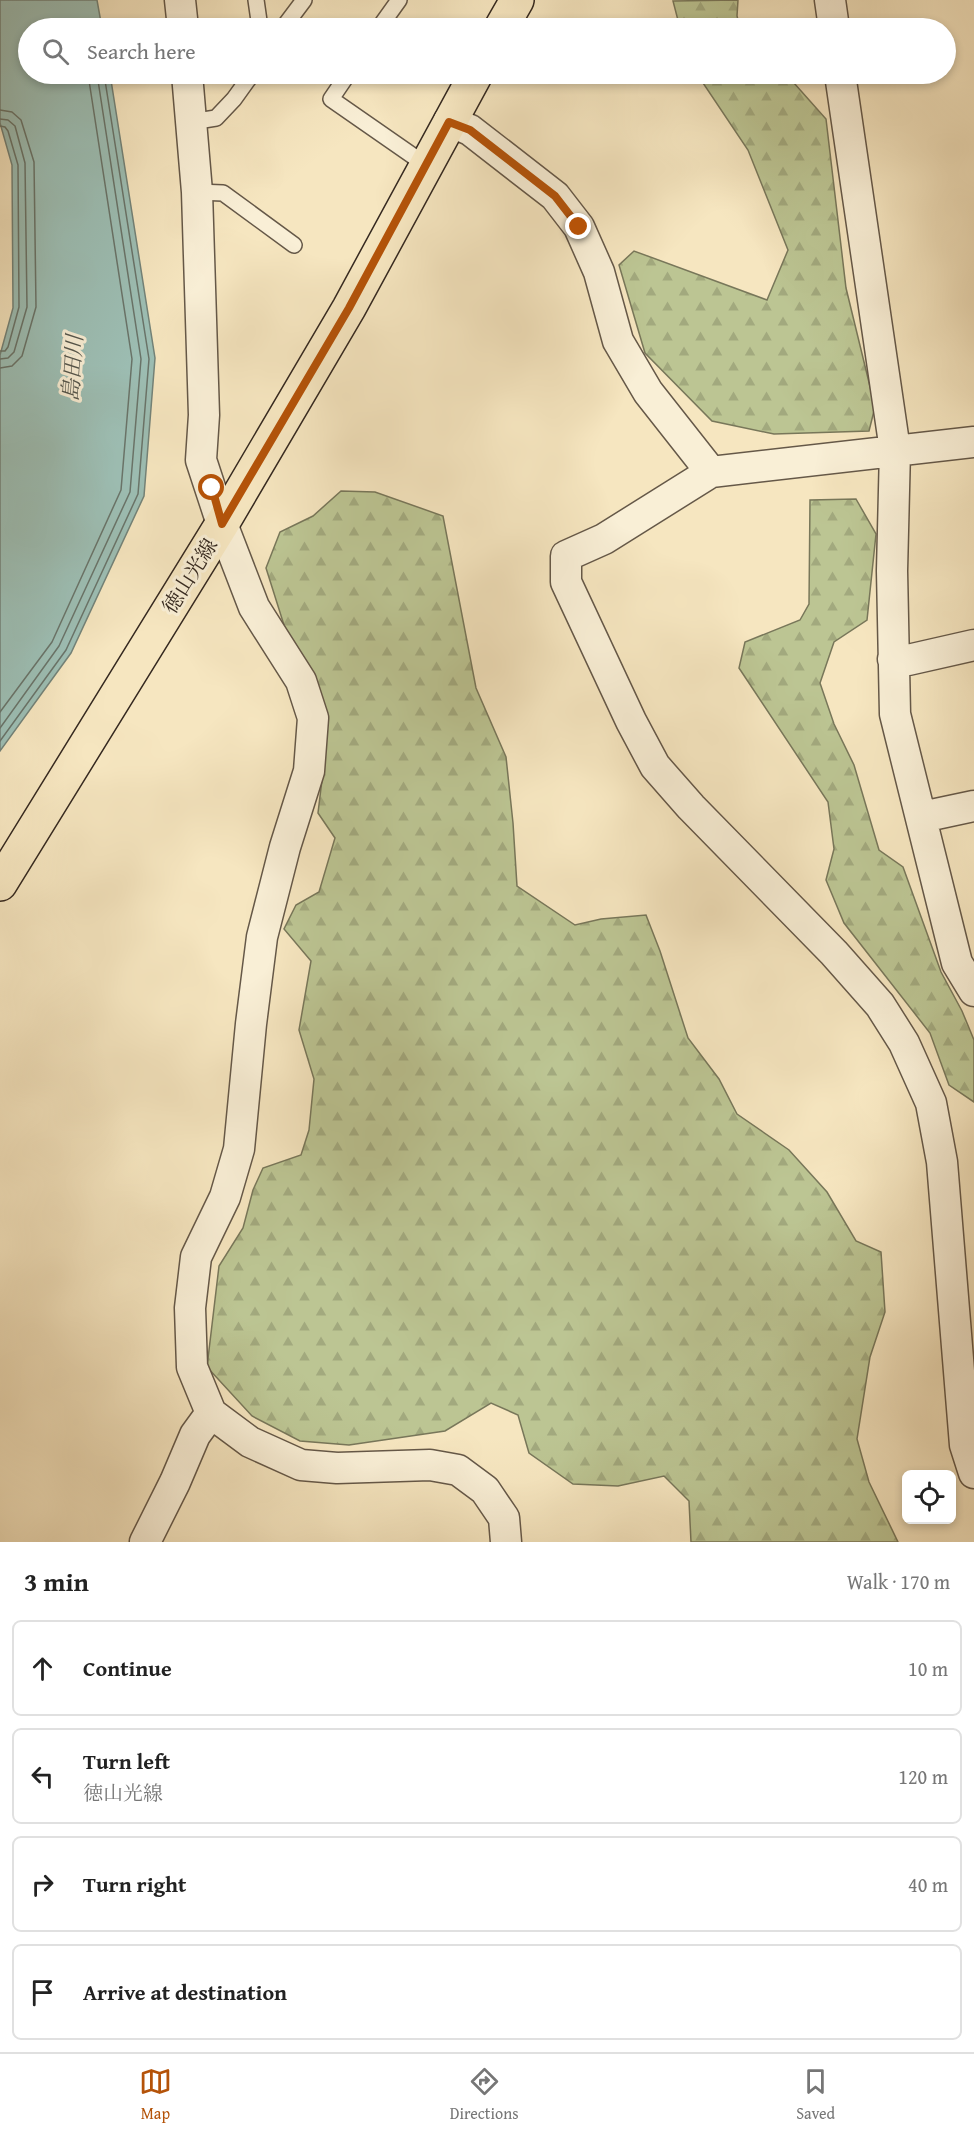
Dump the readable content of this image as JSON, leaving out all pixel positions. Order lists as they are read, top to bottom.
{
  "streets": {
    "main road": ["徳山光線"]
  },
  "water": ["島田川"],
  "page": {
    "search": "Search here",
    "heading": ["3 min", "Walk · 170 m"],
    "list": [
      ["Continue", "10 m"],
      ["Turn left", "徳山光線", "120 m"],
      ["Turn right", "40 m"],
      "Arrive at destination"
    ],
    "nav": ["Map", "Directions", "Saved"]
  }
}
